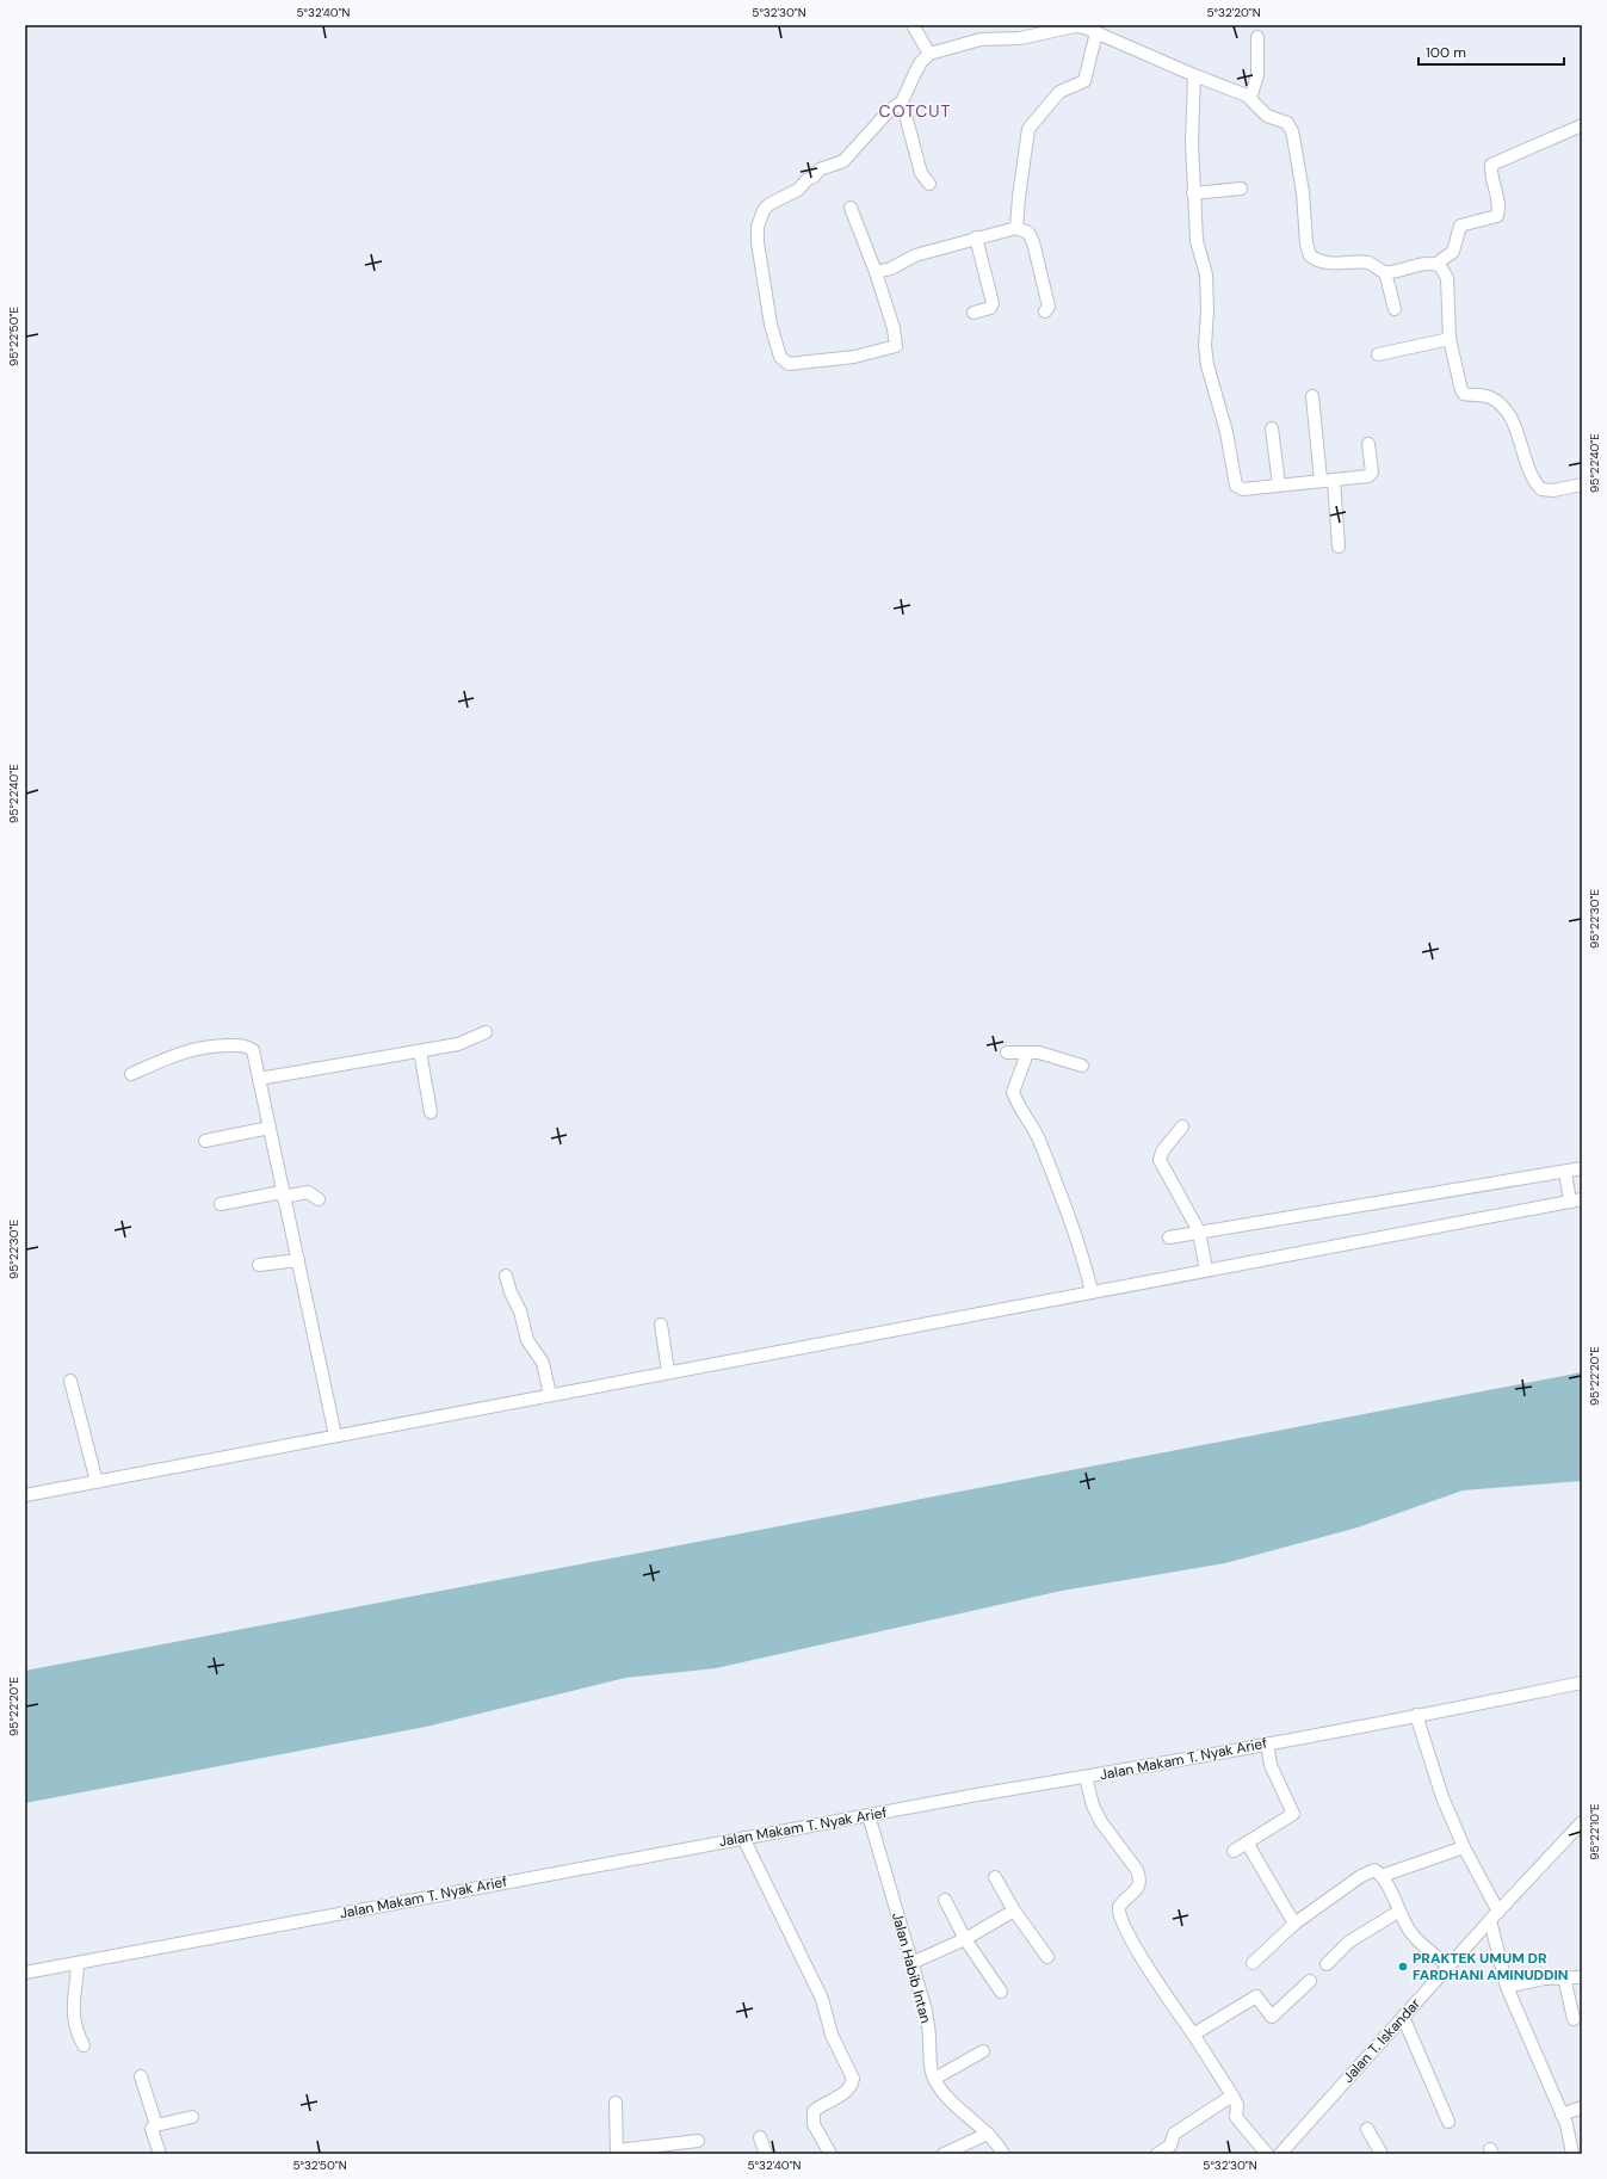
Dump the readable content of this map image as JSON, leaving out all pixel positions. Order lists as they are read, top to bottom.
{
  "streets": {
    "street": ["Jalan Makam T. Nyak Arief", "Jalan Habib Intan", "Jalan T. Iskandar"]
  },
  "crossings": [
    ["Jalan Makam T. Nyak Arief", "Jalan Habib Intan"]
  ],
  "districts": ["COTCUT"],
  "places": ["PRAKTEK UMUM DR FARDHANI AMINUDDIN"],
  "scale_bar": "100 m",
  "coordinates": [
    "5°32'40\"N",
    "5°32'30\"N",
    "5°32'20\"N",
    "95°22'50\"E",
    "95°22'40\"E",
    "95°22'30\"E",
    "95°22'20\"E",
    "95°22'10\"E",
    "5°32'50\"N"
  ]
}
